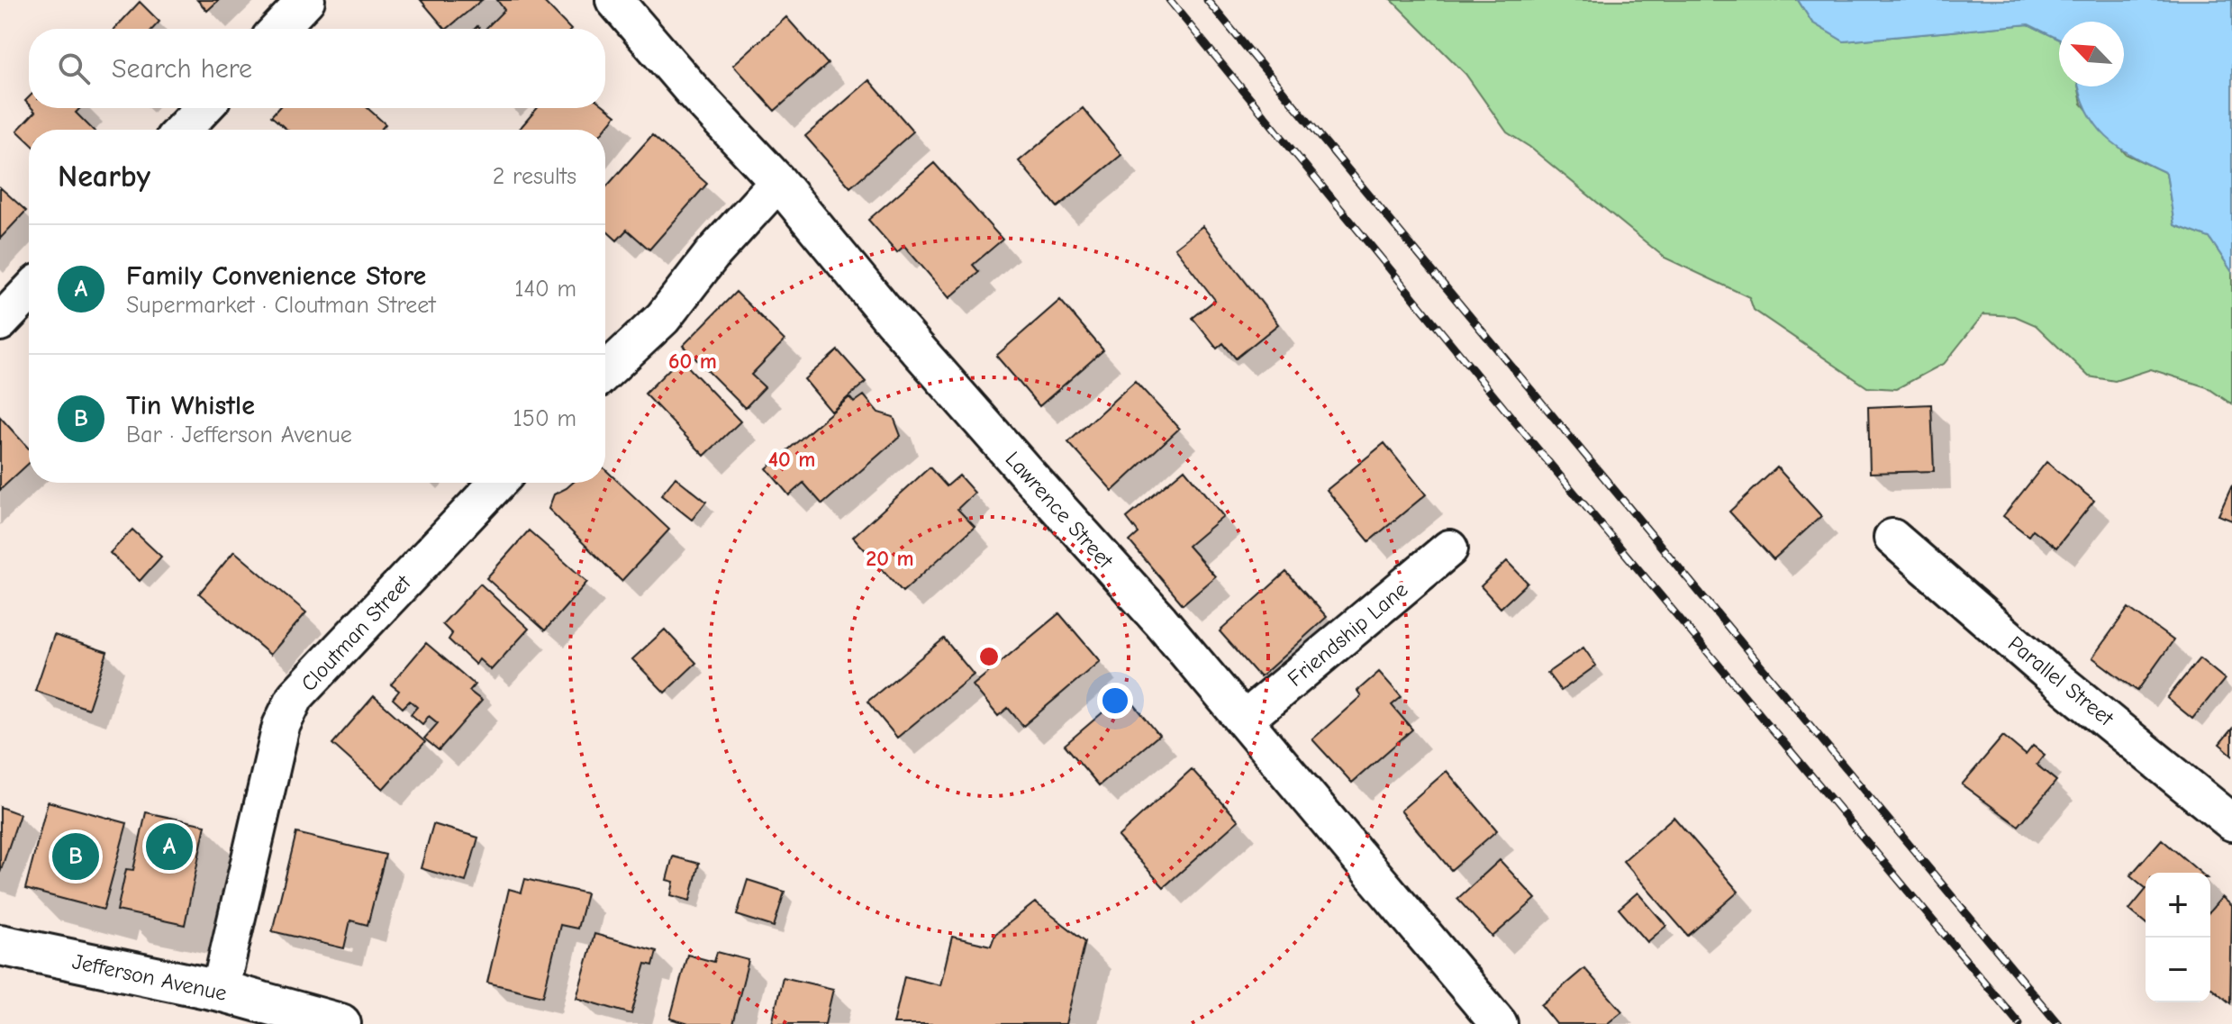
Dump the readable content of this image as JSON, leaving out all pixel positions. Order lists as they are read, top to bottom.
{
  "streets": {
    "main road": ["Jefferson Avenue"],
    "street": [
      "Lawrence Street",
      "Cloutman Street",
      "Friendship Lane",
      "Parallel Street"
    ]
  },
  "crossings": [
    ["Lawrence Street", "Friendship Lane"],
    ["Cloutman Street", "Jefferson Avenue"]
  ],
  "north": "top left",
  "page": {
    "search": "Search here",
    "heading": ["Nearby", "2 results"],
    "list": [
      {
        "mark": "A",
        "name": "Family Convenience Store",
        "note": "Supermarket · Cloutman Street",
        "value": "140 m"
      },
      {
        "mark": "B",
        "name": "Tin Whistle",
        "note": "Bar · Jefferson Avenue",
        "value": "150 m"
      }
    ],
    "pins": ["A", "B"],
    "map_buttons": ["+", "−"]
  },
  "rings": ["60 m", "40 m", "20 m"]
}
